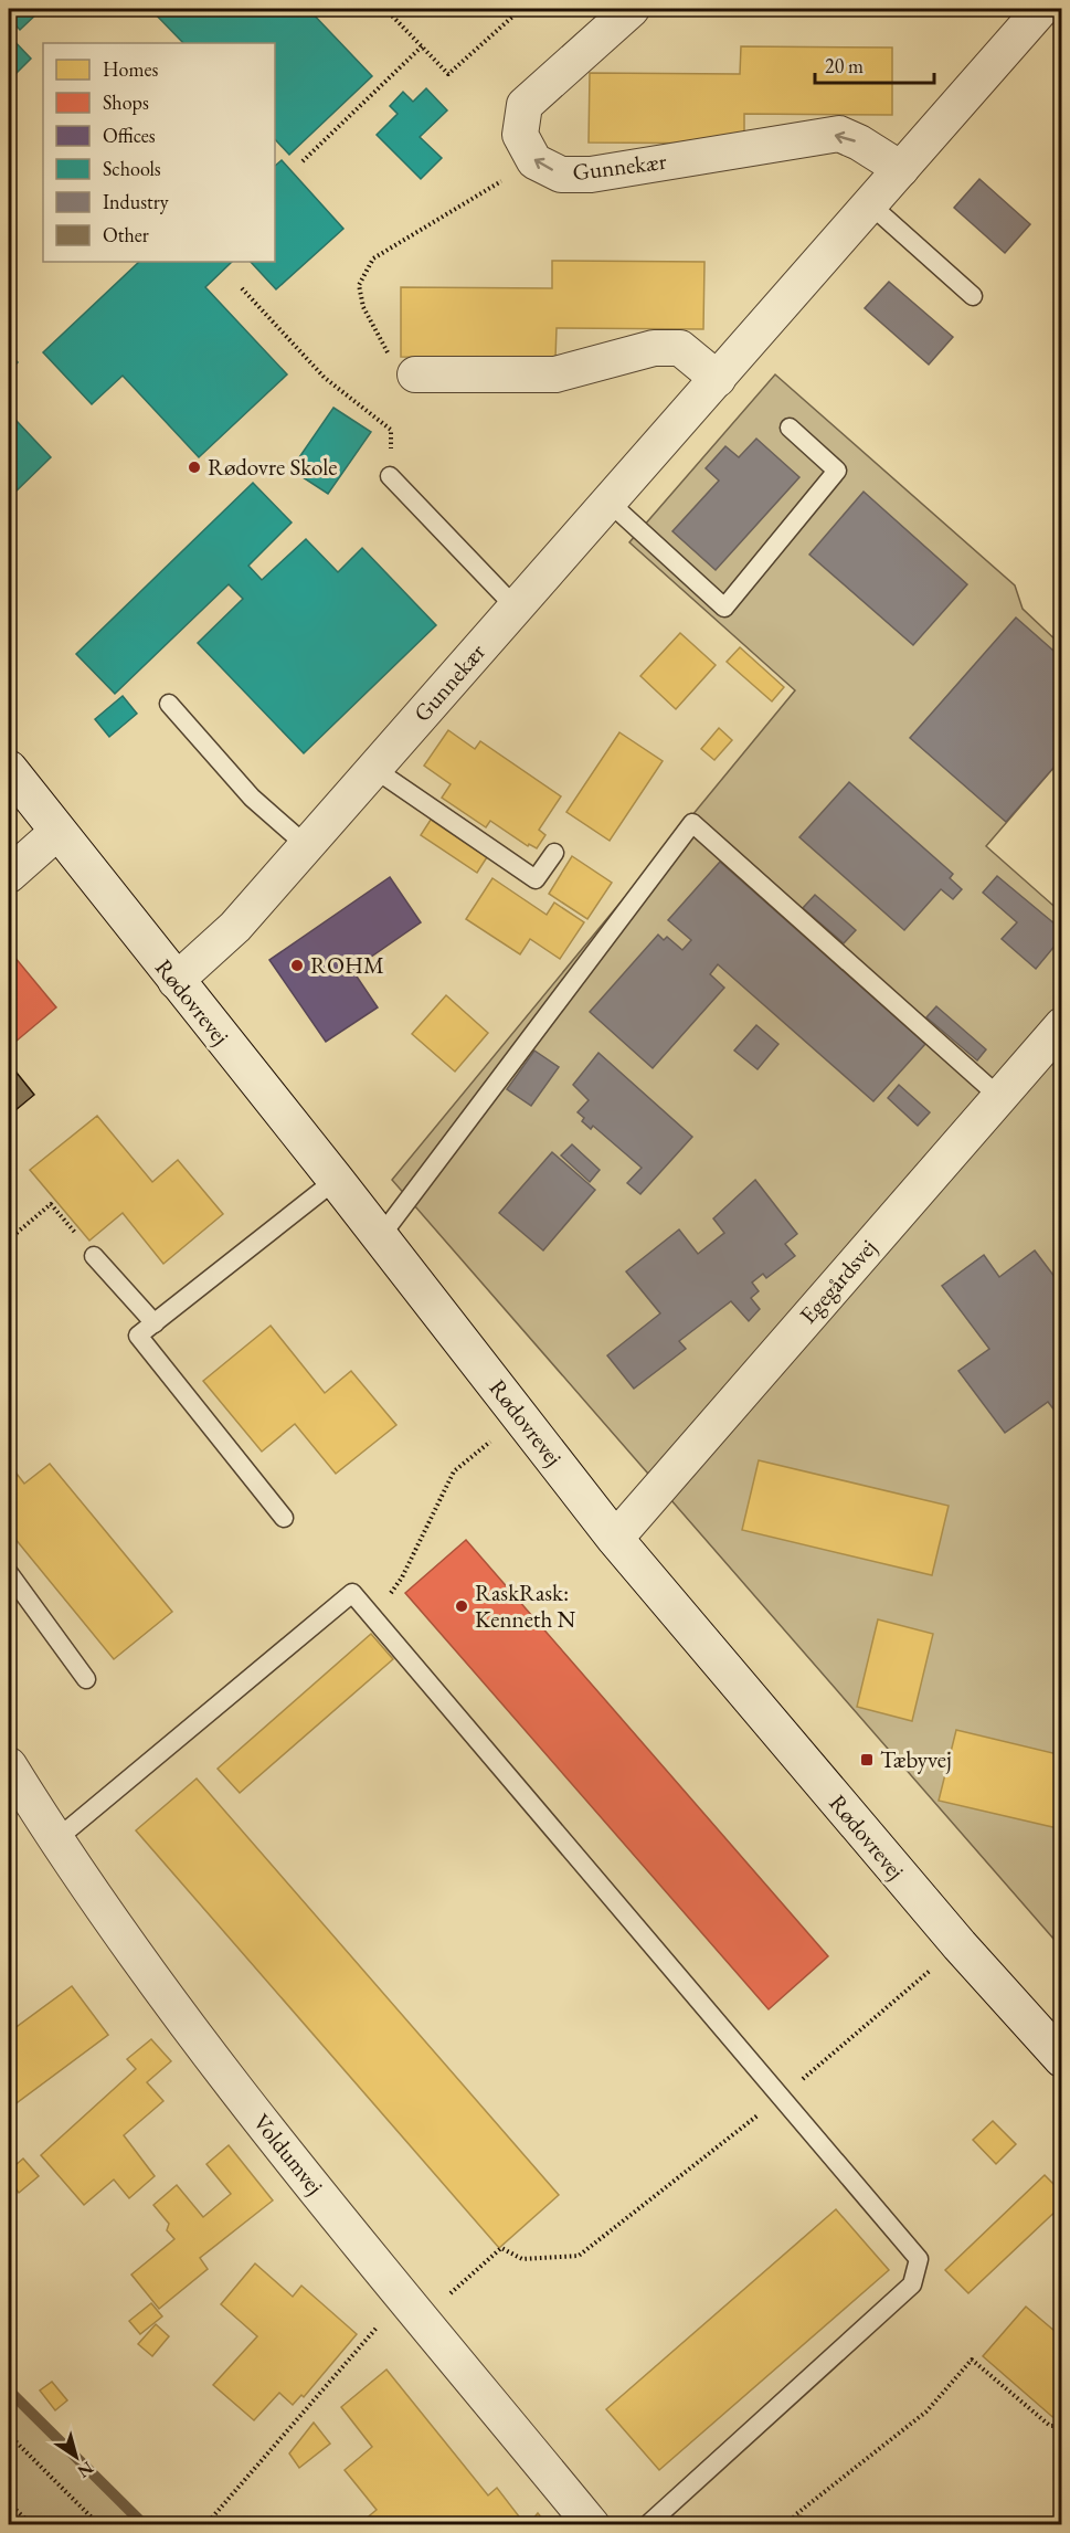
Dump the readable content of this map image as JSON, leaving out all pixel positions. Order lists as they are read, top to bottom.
{
  "streets": {
    "street": [
      "Gunnekær",
      "Rødovrevej",
      "Egegårdsvej",
      "Voldumvej"
    ]
  },
  "crossings": [
    ["Gunnekær", "Rødovrevej"],
    ["Rødovrevej", "Egegårdsvej"]
  ],
  "places": {
    "other": ["Rødovre Skole", "ROHM", "RaskRask: Kenneth N"],
    "transit": ["Tæbyvej"]
  },
  "legend": [
    "Homes",
    "Shops",
    "Offices",
    "Schools",
    "Industry",
    "Other"
  ],
  "scale_bar": "20 m",
  "north": "bottom right"
}
